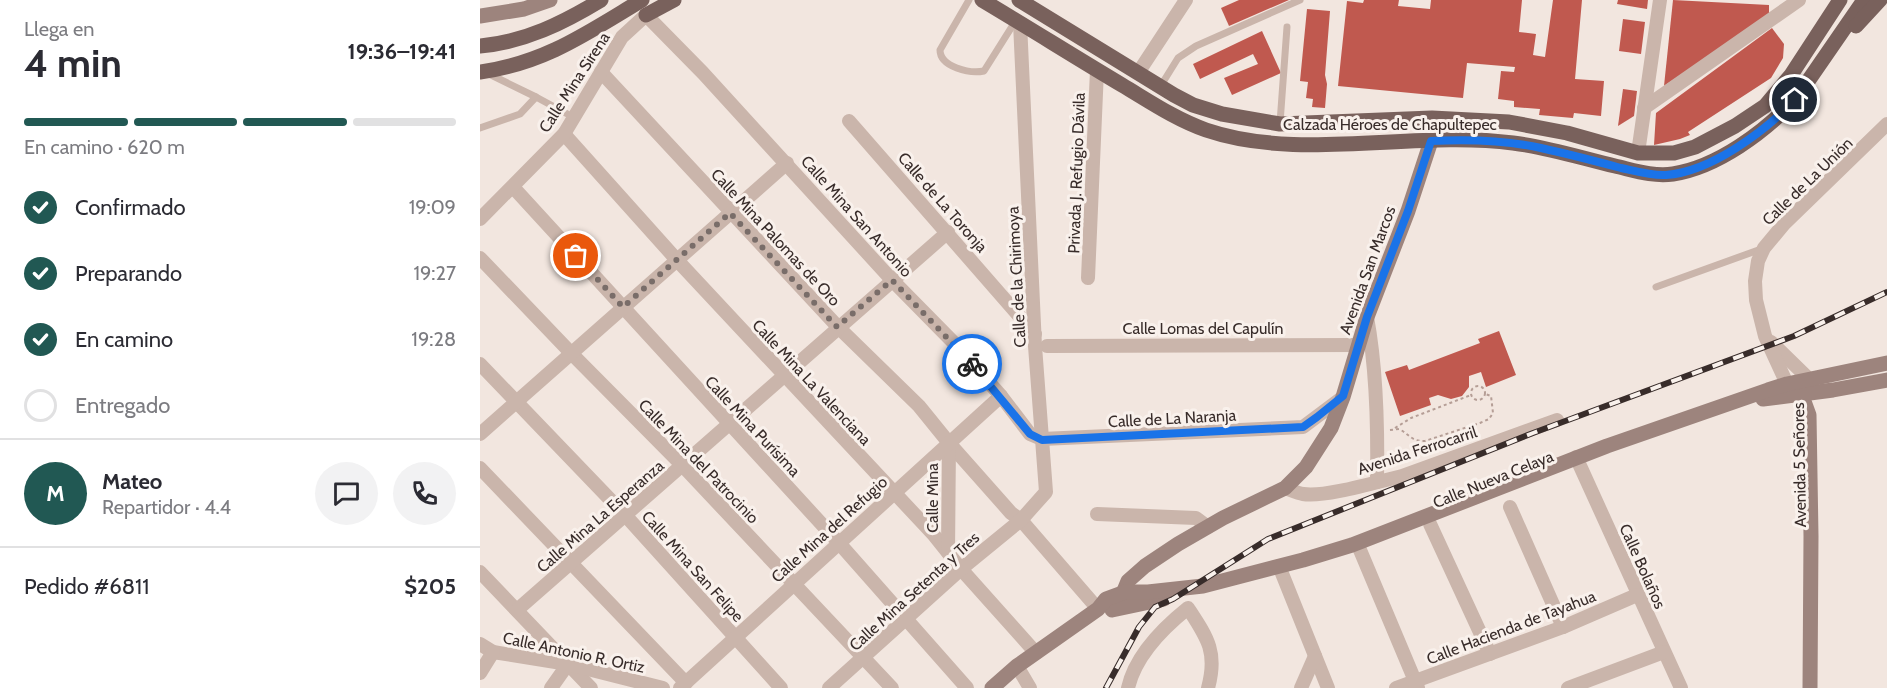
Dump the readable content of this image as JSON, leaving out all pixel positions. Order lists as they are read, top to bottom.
{
  "streets": {
    "main road": [
      "Calzada Héroes de Chapultepec",
      "Avenida San Marcos",
      "Avenida 5 Señores",
      "Calle Nueva Celaya"
    ],
    "street": [
      "Calle Mina Sirena",
      "Privada J. Refugio Dávila",
      "Calle de La Unión",
      "Calle de La Toronja",
      "Calle Mina San Antonio",
      "Calle Mina Palomas de Oro",
      "Calle de la Chirimoya",
      "Calle Lomas del Capulín",
      "Calle Mina La Valenciana",
      "Calle de La Naranja",
      "Calle Mina Purísima",
      "Avenida Ferrocarril",
      "Calle Mina del Patrocinio",
      "Calle Mina",
      "Calle Mina La Esperanza",
      "Calle Mina del Refugio",
      "Calle Mina San Felipe",
      "Calle Bolaños",
      "Calle Mina Setenta y Tres",
      "Calle Hacienda de Tayahua",
      "Calle Antonio R. Ortiz"
    ]
  },
  "crossings": [
    ["Calle Mina Sirena", "Calle Mina San Antonio"],
    ["Calle Mina Sirena", "Calle Mina Palomas de Oro"],
    ["Calle Mina Sirena", "Calle Mina La Valenciana"],
    ["Calle Mina Sirena", "Calle Mina Purísima"],
    ["Calzada Héroes de Chapultepec", "Privada J. Refugio Dávila"],
    ["Calzada Héroes de Chapultepec", "Avenida San Marcos"],
    ["Calzada Héroes de Chapultepec", "Calle de la Chirimoya"],
    ["Calle de La Unión", "Avenida 5 Señores"],
    ["Calle de La Toronja", "Calle de la Chirimoya"],
    ["Calle de La Toronja", "Calle Mina La Esperanza"],
    ["Calle Mina San Antonio", "Calle de la Chirimoya"],
    ["Calle Mina San Antonio", "Calle de La Naranja"],
    ["Calle Mina San Antonio", "Calle Mina La Esperanza"],
    ["Calle Mina San Antonio", "Calle Mina del Refugio"],
    ["Calle Mina Palomas de Oro", "Avenida San Marcos"],
    ["Calle Mina Palomas de Oro", "Calle de la Chirimoya"],
    ["Calle Mina Palomas de Oro", "Calle Nueva Celaya"],
    ["Calle Mina Palomas de Oro", "Calle Mina"],
    ["Calle Mina Palomas de Oro", "Calle Mina La Esperanza"],
    ["Calle Mina Palomas de Oro", "Calle Mina del Refugio"],
    ["Calle Mina Palomas de Oro", "Calle Mina Setenta y Tres"],
    ["Avenida San Marcos", "Calle Lomas del Capulín"],
    ["Avenida San Marcos", "Calle Mina La Valenciana"],
    ["Avenida San Marcos", "Calle de La Naranja"],
    ["Avenida San Marcos", "Avenida Ferrocarril"],
    ["Avenida San Marcos", "Calle Nueva Celaya"],
    ["Calle de la Chirimoya", "Calle de La Naranja"],
    ["Calle de la Chirimoya", "Calle Mina Setenta y Tres"],
    ["Calle Mina La Valenciana", "Calle Mina"],
    ["Calle Mina La Valenciana", "Calle Mina La Esperanza"],
    ["Calle Mina La Valenciana", "Calle Mina del Refugio"],
    ["Calle Mina La Valenciana", "Calle Mina Setenta y Tres"],
    ["Calle Mina Purísima", "Calle Mina La Esperanza"],
    ["Calle Mina Purísima", "Calle Mina del Refugio"],
    ["Calle Mina Purísima", "Calle Mina Setenta y Tres"],
    ["Calle Mina del Patrocinio", "Calle Mina La Esperanza"],
    ["Calle Mina del Patrocinio", "Calle Mina del Refugio"],
    ["Calle Mina del Patrocinio", "Calle Mina Setenta y Tres"],
    ["Avenida 5 Señores", "Calle Nueva Celaya"],
    ["Calle Nueva Celaya", "Calle Bolaños"],
    ["Calle Mina", "Calle Mina del Refugio"],
    ["Calle Mina La Esperanza", "Calle Mina San Felipe"],
    ["Calle Mina del Refugio", "Calle Mina San Felipe"],
    ["Calle Bolaños", "Calle Hacienda de Tayahua"]
  ],
  "page": {
    "heading": ["4 min", "Llega en", "19:36–19:41"],
    "panel": [
      "Mateo",
      "Repartidor · 4.4",
      "Pedido #6811",
      "$205"
    ],
    "bar": "En camino · 620 m",
    "list": [
      ["Confirmado", "19:09"],
      ["Preparando", "19:27"],
      ["En camino", "19:28"],
      "Entregado"
    ],
    "round": "M"
  }
}
